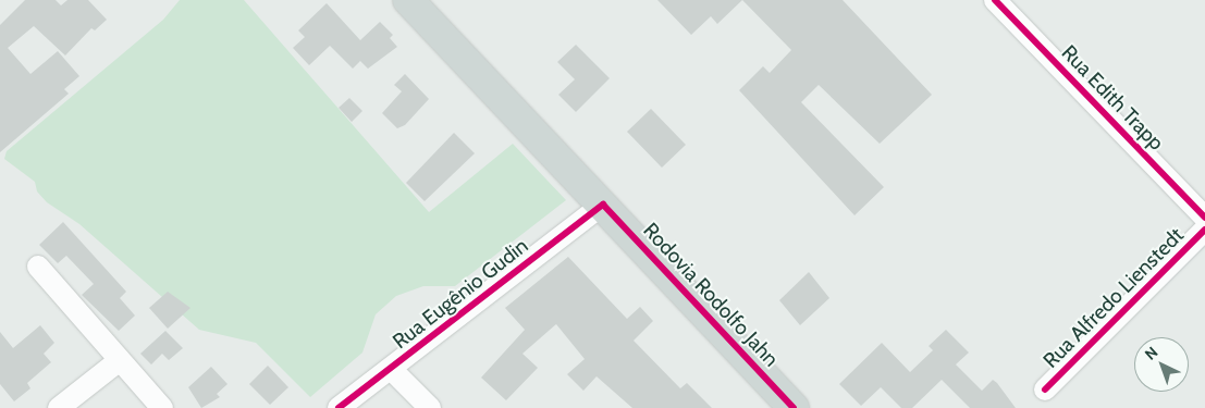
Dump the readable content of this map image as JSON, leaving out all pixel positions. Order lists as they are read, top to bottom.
{
  "streets": {
    "main road": ["Rodovia Rodolfo Jahn"],
    "street": ["Rua Edith Trapp", "Rua Eugênio Gudin", "Rua Alfredo Lienstedt"]
  },
  "crossings": [
    ["Rua Eugênio Gudin", "Rodovia Rodolfo Jahn"]
  ],
  "north": "top left"
}
